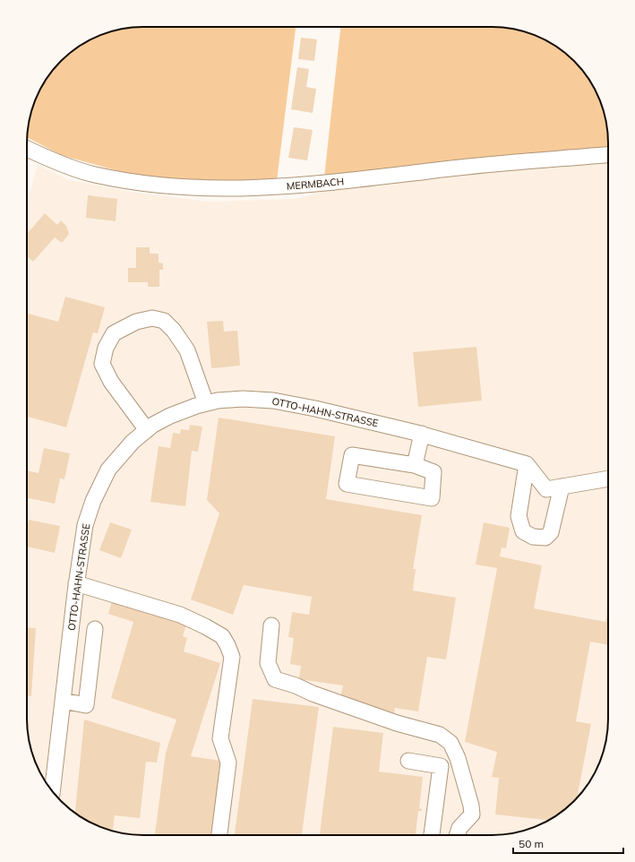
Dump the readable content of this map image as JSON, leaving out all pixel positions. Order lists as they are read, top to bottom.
{
  "streets": {
    "street": ["MERMBACH", "OTTO-HAHN-STRASSE"]
  },
  "scale_bar": "50 m"
}
